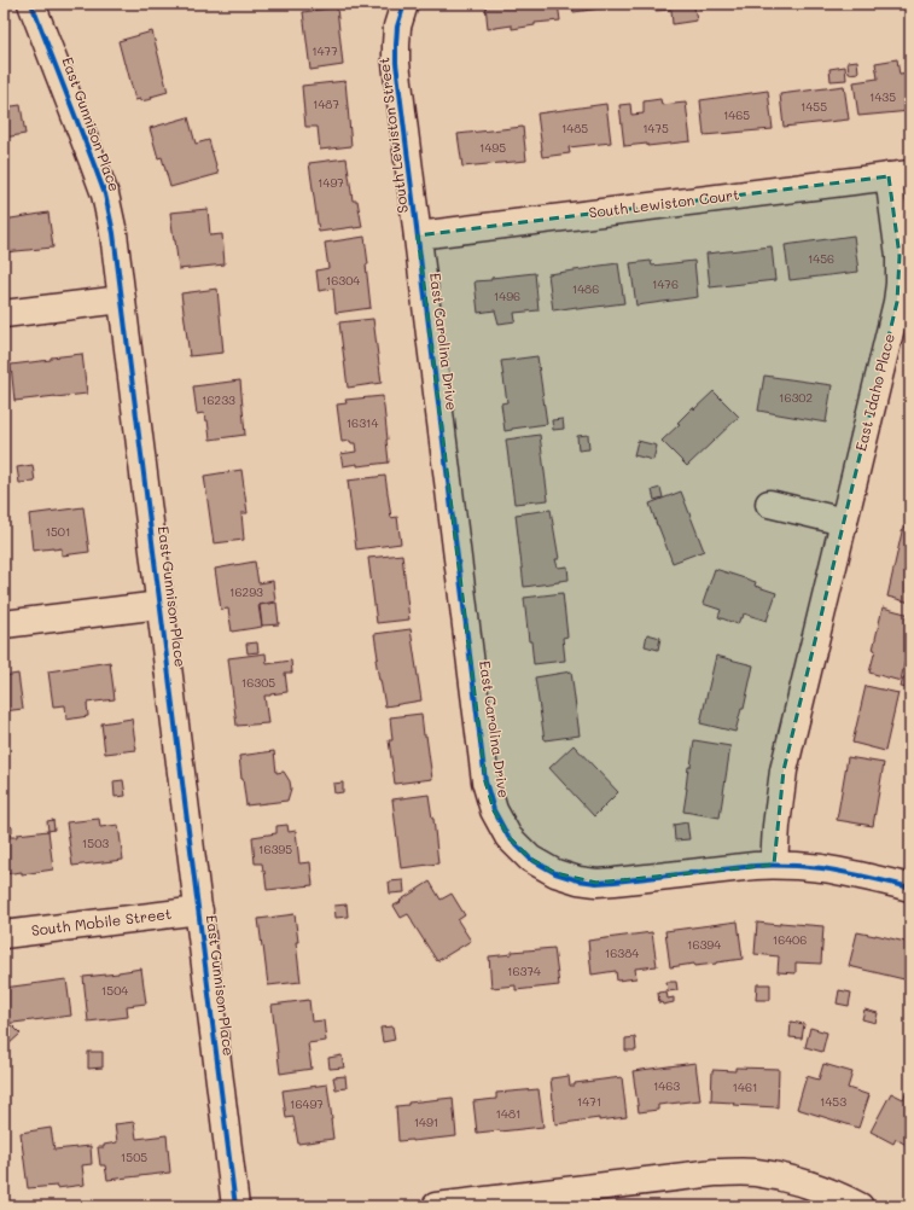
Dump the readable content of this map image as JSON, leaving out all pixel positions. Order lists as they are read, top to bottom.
{
  "streets": {
    "street": [
      "East Gunnison Place",
      "South Lewiston Street",
      "South Lewiston Court",
      "East Carolina Drive",
      "East Idaho Place",
      "South Mobile Street"
    ]
  },
  "crossings": [
    ["East Gunnison Place", "South Mobile Street"],
    ["South Lewiston Street", "South Lewiston Court"],
    ["South Lewiston Street", "East Carolina Drive"],
    ["South Lewiston Court", "East Carolina Drive"],
    ["South Lewiston Court", "East Idaho Place"],
    ["East Carolina Drive", "East Idaho Place"]
  ],
  "house_numbers": [
    "1477",
    "1435",
    "1487",
    "1455",
    "1465",
    "1485",
    "1475",
    "1495",
    "1497",
    "1456",
    "16304",
    "1476",
    "1486",
    "1496",
    "16302",
    "16233",
    "16314",
    "1501",
    "16293",
    "16305",
    "1503",
    "16395",
    "16406",
    "16394",
    "16384",
    "16374",
    "1504",
    "1463",
    "1461",
    "1471",
    "1453",
    "16497",
    "1481",
    "1491",
    "1505"
  ]
}
